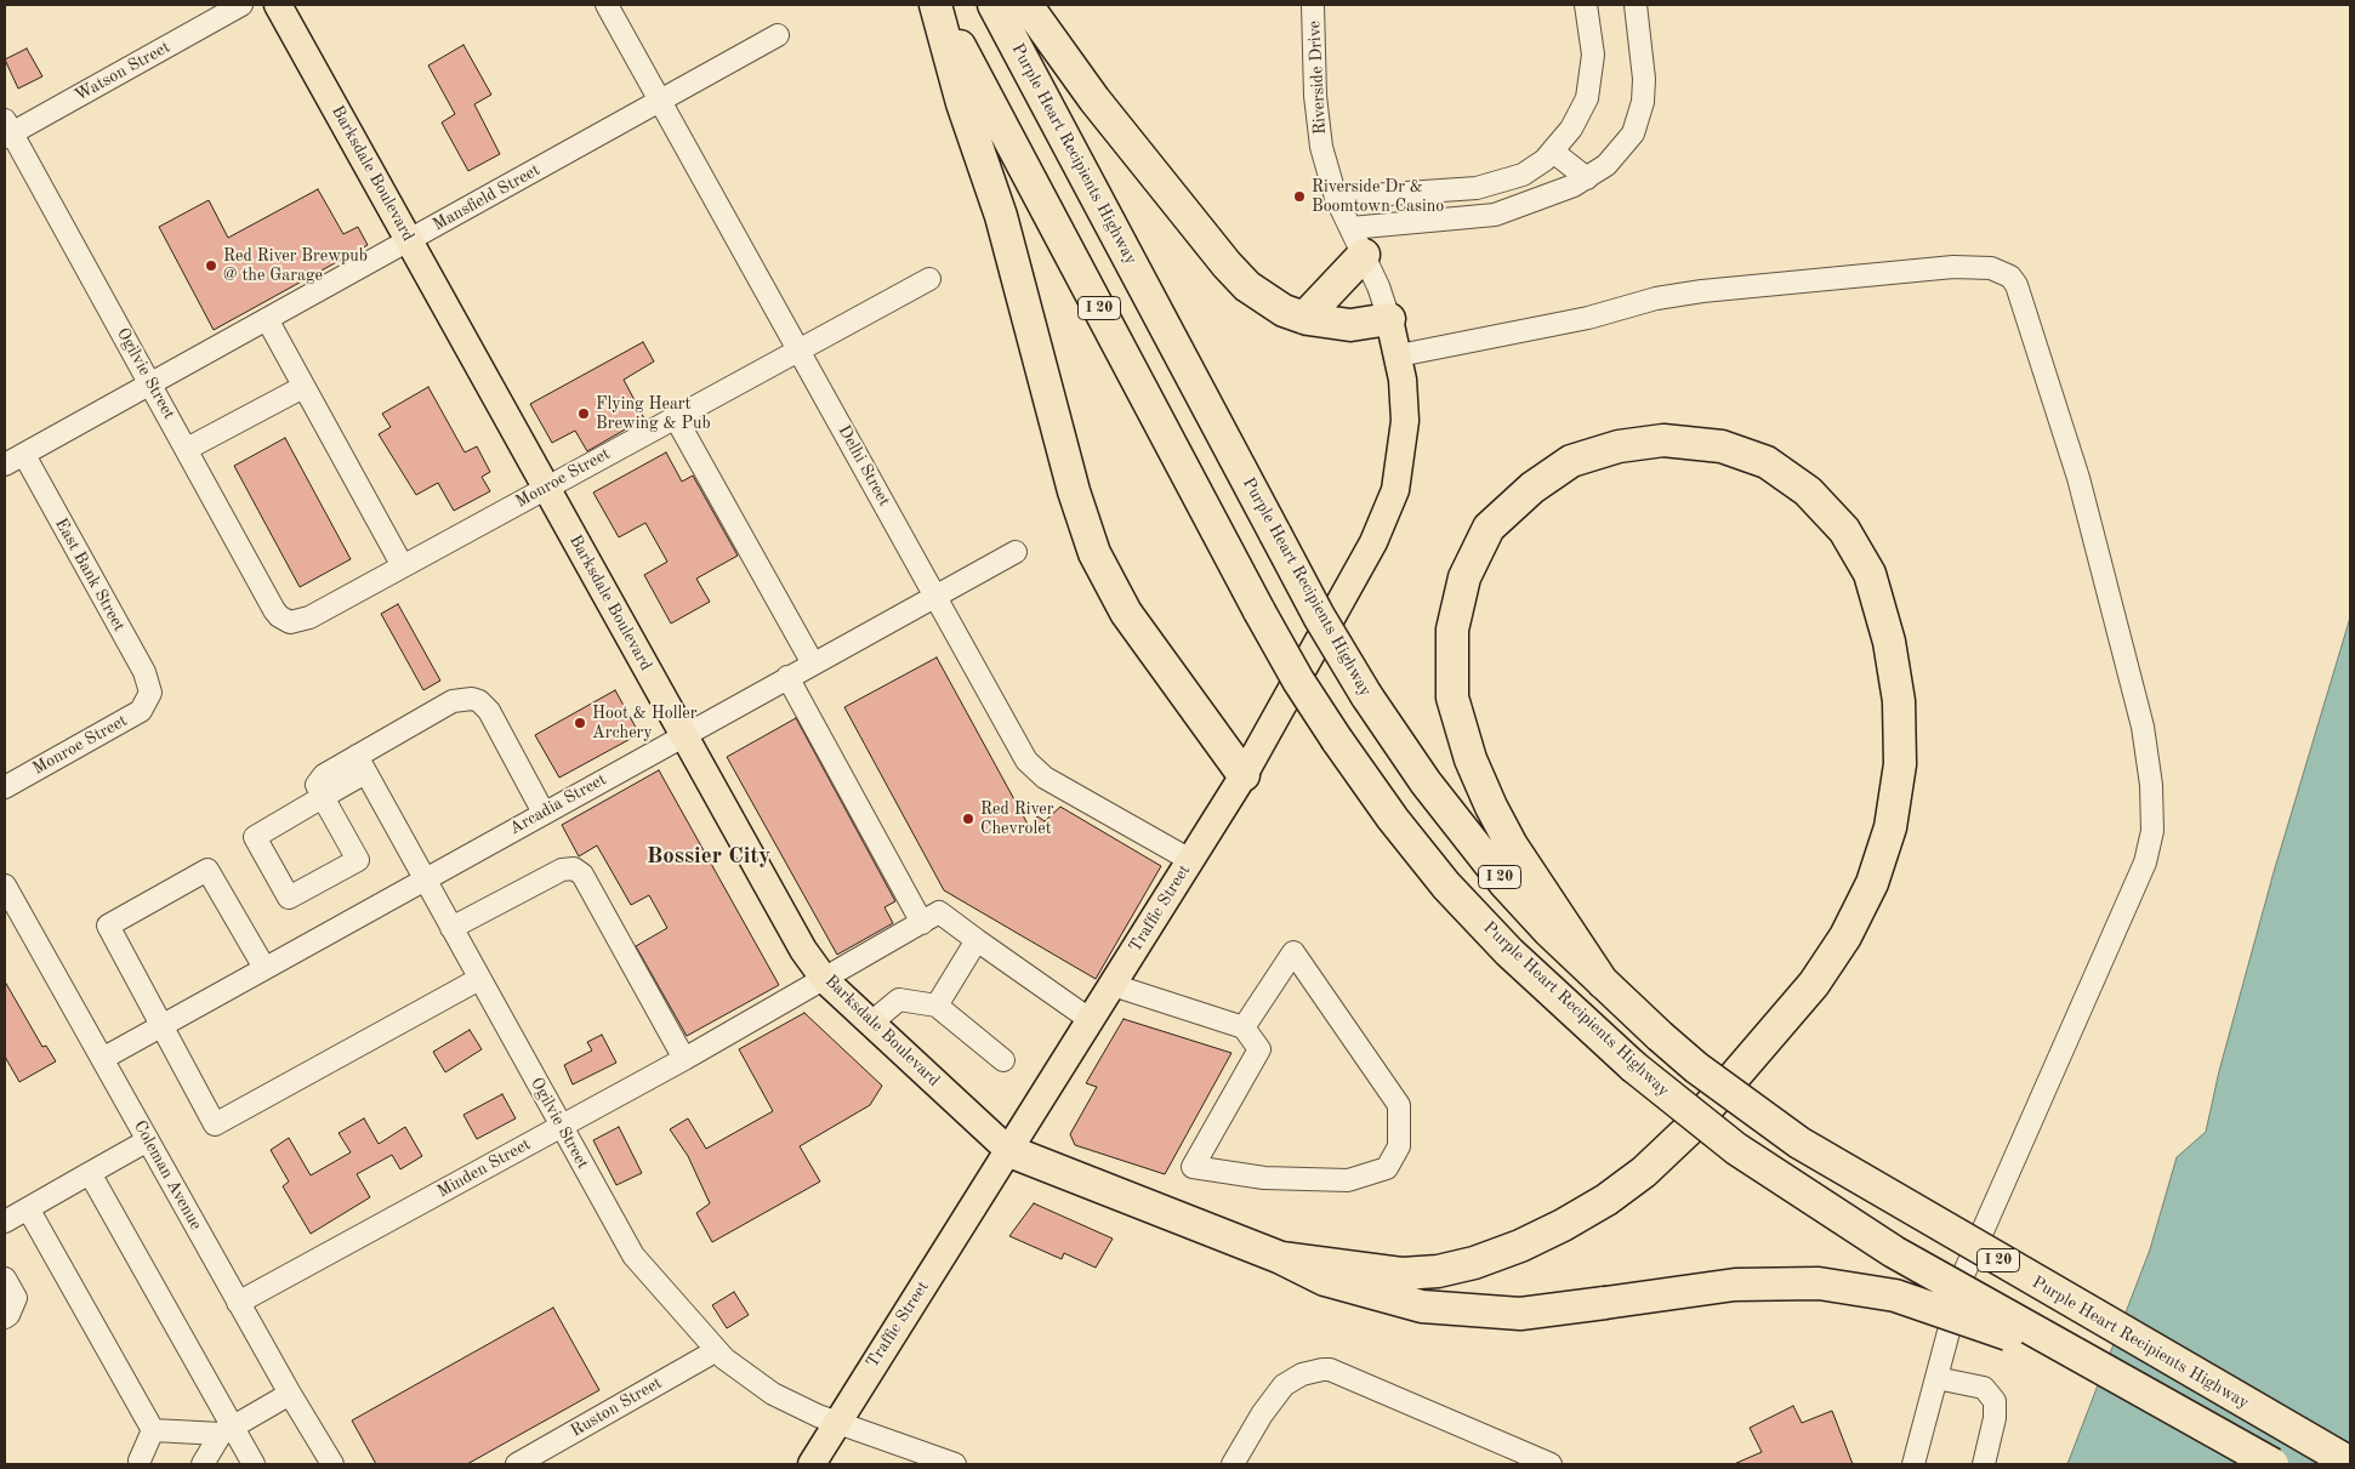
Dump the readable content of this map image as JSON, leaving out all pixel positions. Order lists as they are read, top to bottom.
{
  "streets": {
    "highway": ["Purple Heart Recipients Highway", "I 20"],
    "main road": ["Barksdale Boulevard", "Traffic Street"],
    "street": [
      "Watson Street",
      "Riverside Drive",
      "Mansfield Street",
      "Ogilvie Street",
      "Delhi Street",
      "Monroe Street",
      "East Bank Street",
      "Arcadia Street",
      "Minden Street",
      "Coleman Avenue",
      "Ruston Street"
    ]
  },
  "crossings": [
    ["Watson Street", "Ogilvie Street"],
    ["Riverside Drive", "Traffic Street"],
    ["Barksdale Boulevard", "Mansfield Street"],
    ["Barksdale Boulevard", "Monroe Street"],
    ["Barksdale Boulevard", "Arcadia Street"],
    ["Barksdale Boulevard", "Traffic Street"],
    ["Barksdale Boulevard", "Minden Street"],
    ["Mansfield Street", "Ogilvie Street"],
    ["Mansfield Street", "Delhi Street"],
    ["Mansfield Street", "East Bank Street"],
    ["Ogilvie Street", "Monroe Street"],
    ["Ogilvie Street", "Arcadia Street"],
    ["Ogilvie Street", "Traffic Street"],
    ["Ogilvie Street", "Minden Street"],
    ["Ogilvie Street", "Ruston Street"],
    ["Delhi Street", "Monroe Street"],
    ["Delhi Street", "Arcadia Street"],
    ["Delhi Street", "Traffic Street"],
    ["Monroe Street", "East Bank Street"],
    ["Arcadia Street", "Coleman Avenue"],
    ["Minden Street", "Coleman Avenue"]
  ],
  "districts": ["Bossier City"],
  "places": [
    "Riverside Dr & Boomtown Casino",
    "Red River Brewpub @ the Garage",
    "Flying Heart Brewing & Pub",
    "Hoot & Holler Archery",
    "Red River Chevrolet"
  ]
}
